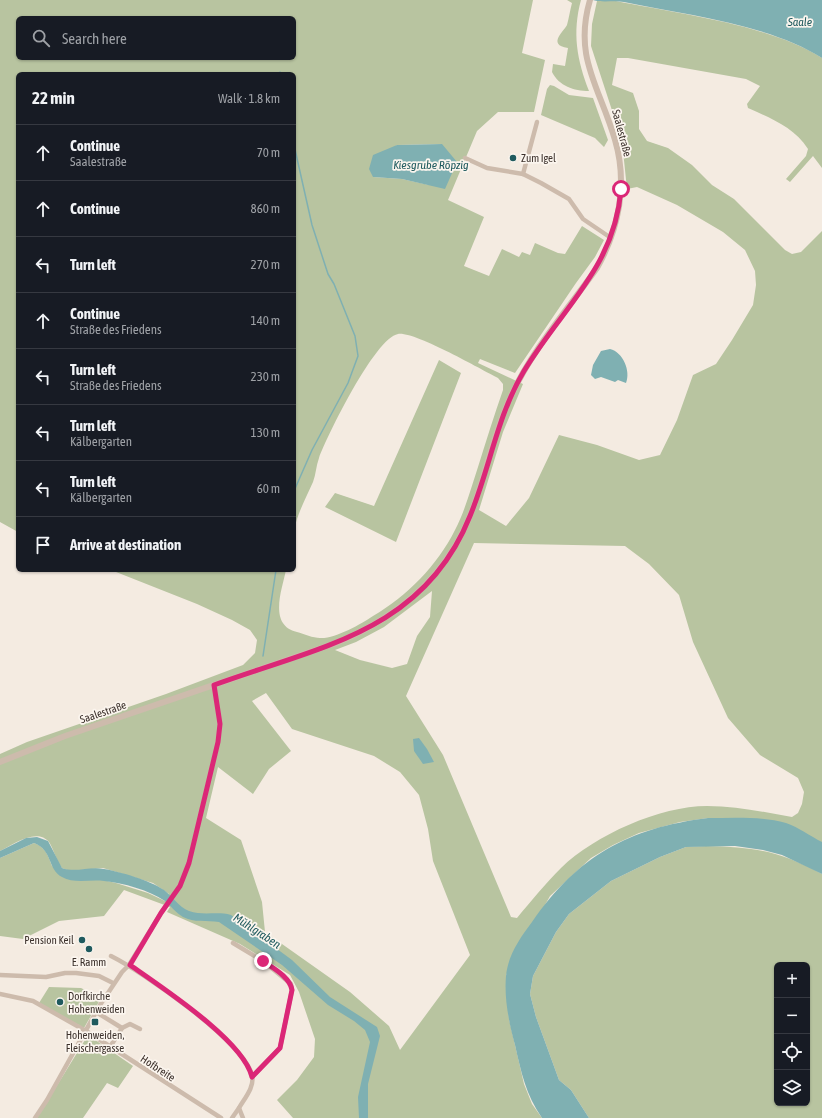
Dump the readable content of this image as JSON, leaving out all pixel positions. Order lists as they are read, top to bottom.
{
  "streets": {
    "street": ["Saalestraße", "Hofbreite"]
  },
  "water": ["Saale", "Kiesgrube Röpzig", "Mühlgraben"],
  "places": {
    "other": [
      "Zum Igel",
      "Pension Keil",
      "E. Ramm",
      "Dorfkirche Hohenweiden"
    ],
    "transit": ["Hohenweiden, Fleischergasse"]
  },
  "page": {
    "search": "Search here",
    "heading": ["22 min", "Walk · 1.8 km"],
    "list": [
      ["Continue", "Saalestraße", "70 m"],
      ["Continue", "860 m"],
      ["Turn left", "270 m"],
      ["Continue", "Straße des Friedens", "140 m"],
      ["Turn left", "Straße des Friedens", "230 m"],
      ["Turn left", "Kälbergarten", "130 m"],
      ["Turn left", "Kälbergarten", "60 m"],
      "Arrive at destination"
    ],
    "map_buttons": ["+", "−"]
  }
}
